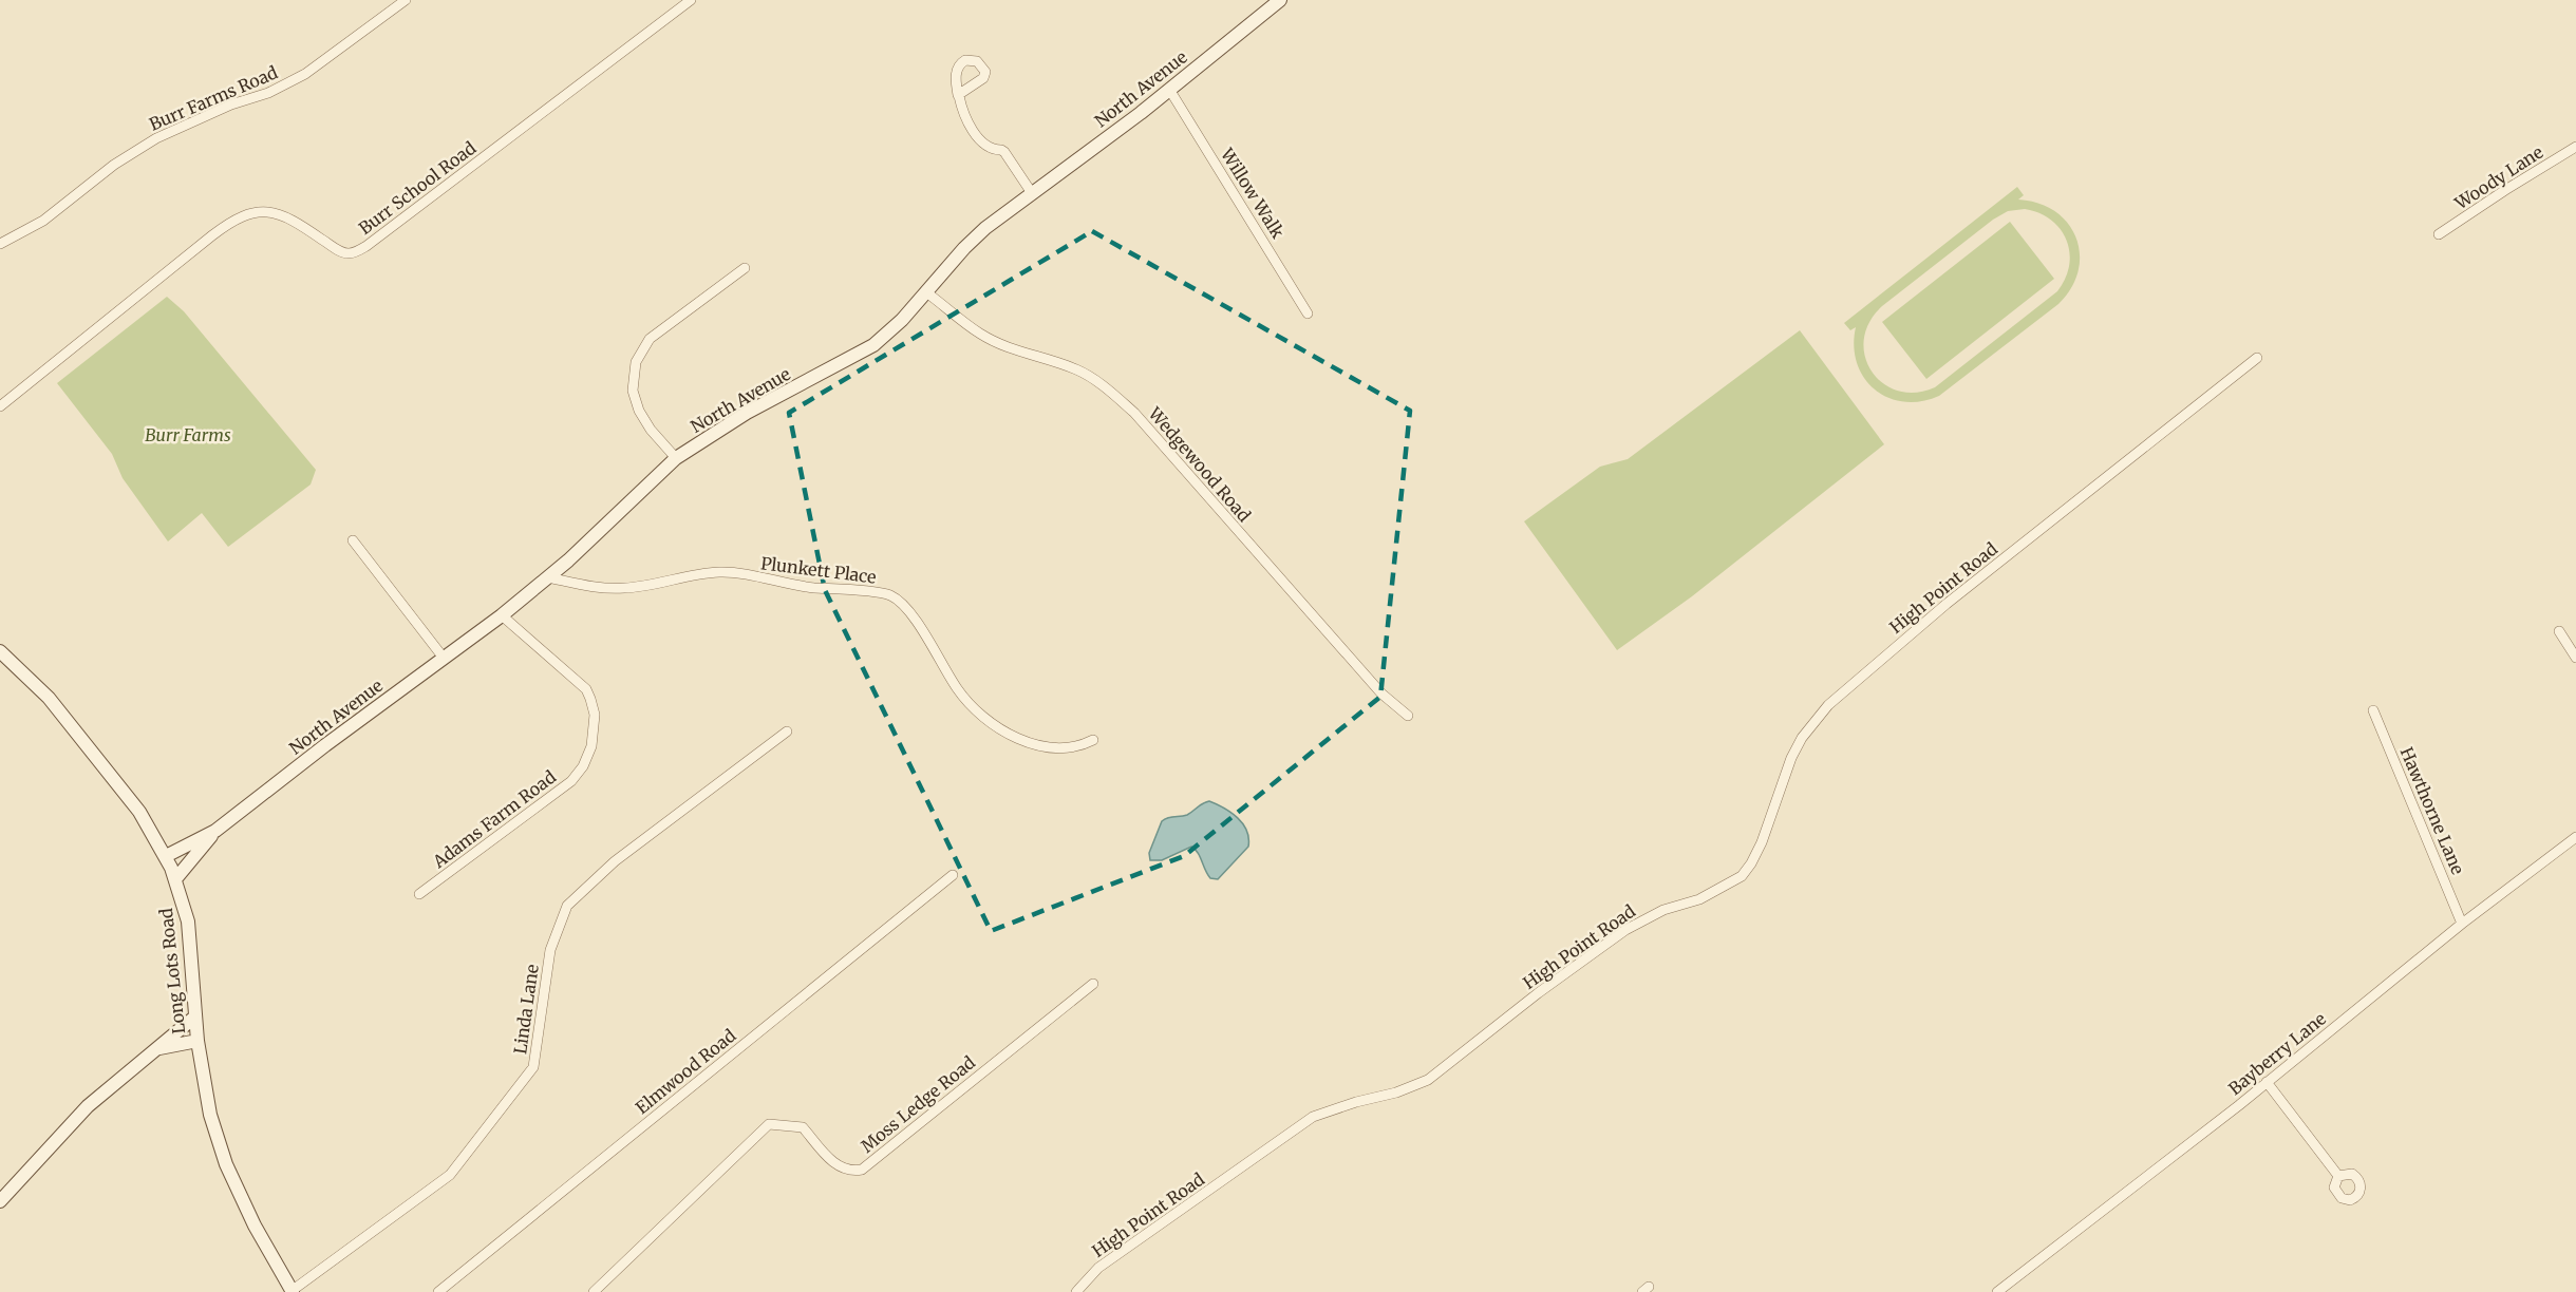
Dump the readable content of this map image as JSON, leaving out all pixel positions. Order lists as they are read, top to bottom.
{
  "streets": {
    "street": [
      "North Avenue",
      "Burr Farms Road",
      "Woody Lane",
      "Burr School Road",
      "Willow Walk",
      "Wedgewood Road",
      "Plunkett Place",
      "High Point Road",
      "Hawthorne Lane",
      "Adams Farm Road",
      "Long Lots Road",
      "Linda Lane",
      "Bayberry Lane",
      "Elmwood Road",
      "Moss Ledge Road"
    ]
  },
  "crossings": [
    ["North Avenue", "Willow Walk"],
    ["North Avenue", "Wedgewood Road"],
    ["North Avenue", "Plunkett Place"],
    ["North Avenue", "Adams Farm Road"],
    ["North Avenue", "Long Lots Road"],
    ["Hawthorne Lane", "Bayberry Lane"],
    ["Long Lots Road", "Linda Lane"]
  ],
  "parks": ["Burr Farms"]
}
